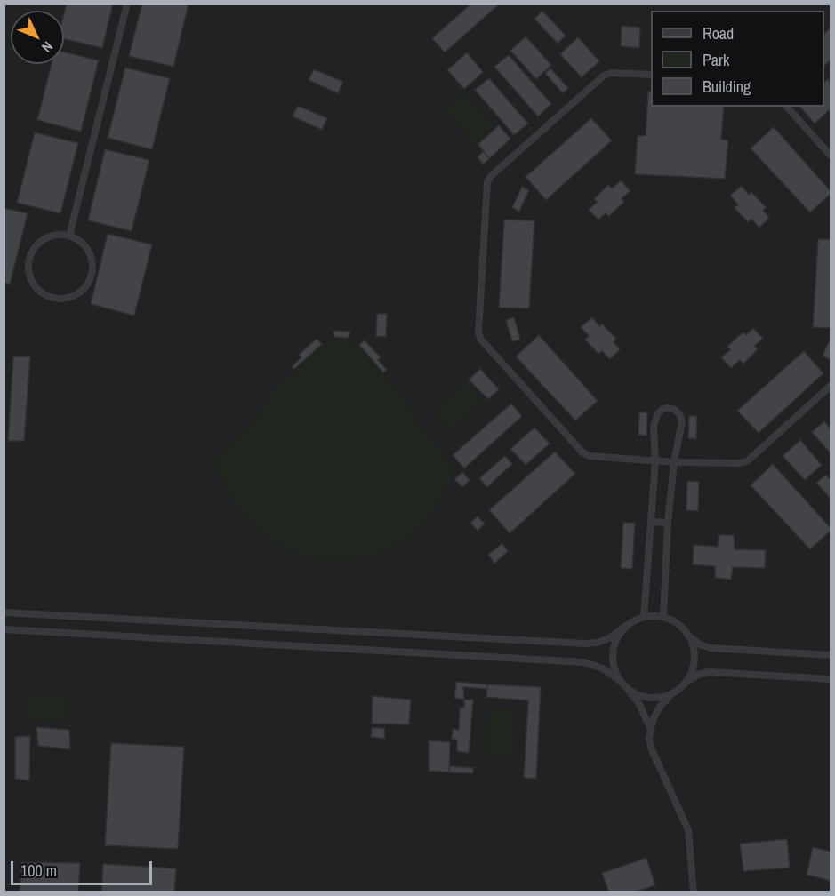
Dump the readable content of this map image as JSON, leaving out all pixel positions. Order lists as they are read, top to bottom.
{
  "legend": ["Road", "Park", "Building"],
  "scale_bar": "100 m",
  "north": "bottom right"
}
